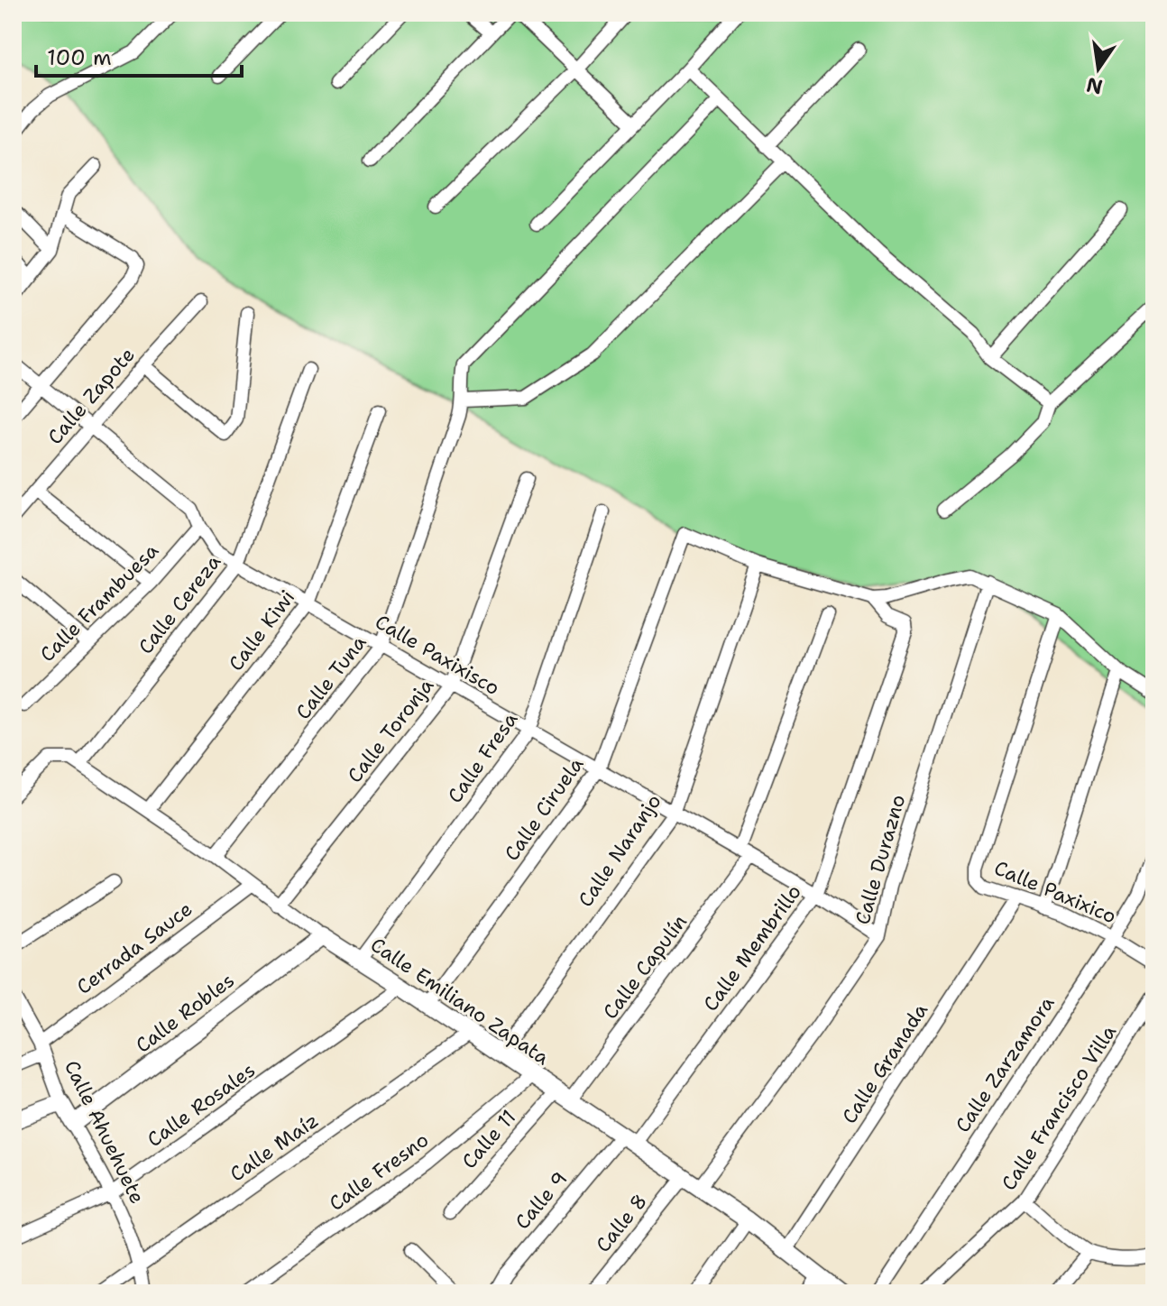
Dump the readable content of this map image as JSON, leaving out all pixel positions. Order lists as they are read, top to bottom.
{
  "streets": {
    "main road": ["Calle Emiliano Zapata", "Calle Robles", "Calle Ahuehuete"],
    "street": [
      "Calle Zapote",
      "Calle Frambuesa",
      "Calle Cereza",
      "Calle Kiwi",
      "Calle Paxixisco",
      "Calle Tuna",
      "Calle Toronja",
      "Calle Fresa",
      "Calle Ciruela",
      "Calle Naranjo",
      "Calle Durazno",
      "Calle Paxixico",
      "Cerrada Sauce",
      "Calle Membrillo",
      "Calle Capulín",
      "Calle Granada",
      "Calle Zarzamora",
      "Calle Rosales",
      "Calle Francisco Villa",
      "Calle 11",
      "Calle Maíz",
      "Calle Fresno",
      "Calle 9",
      "Calle 8"
    ]
  },
  "crossings": [
    ["Calle Zapote", "Calle Paxixisco"],
    ["Calle Frambuesa", "Calle Paxixisco"],
    ["Calle Cereza", "Calle Paxixisco"],
    ["Calle Cereza", "Calle Emiliano Zapata"],
    ["Calle Kiwi", "Calle Paxixisco"],
    ["Calle Kiwi", "Calle Emiliano Zapata"],
    ["Calle Paxixisco", "Calle Tuna"],
    ["Calle Paxixisco", "Calle Toronja"],
    ["Calle Paxixisco", "Calle Fresa"],
    ["Calle Paxixisco", "Calle Ciruela"],
    ["Calle Paxixisco", "Calle Naranjo"],
    ["Calle Paxixisco", "Calle Durazno"],
    ["Calle Paxixisco", "Calle Membrillo"],
    ["Calle Paxixisco", "Calle Capulín"],
    ["Calle Tuna", "Calle Emiliano Zapata"],
    ["Calle Toronja", "Calle Emiliano Zapata"],
    ["Calle Fresa", "Calle Emiliano Zapata"],
    ["Calle Ciruela", "Calle Naranjo"],
    ["Calle Ciruela", "Calle Emiliano Zapata"],
    ["Calle Naranjo", "Calle Emiliano Zapata"],
    ["Calle Durazno", "Calle Emiliano Zapata"],
    ["Calle Paxixico", "Calle Granada"],
    ["Calle Paxixico", "Calle Zarzamora"],
    ["Cerrada Sauce", "Calle Emiliano Zapata"],
    ["Cerrada Sauce", "Calle Ahuehuete"],
    ["Calle Membrillo", "Calle Emiliano Zapata"],
    ["Calle Membrillo", "Calle 9"],
    ["Calle Capulín", "Calle Emiliano Zapata"],
    ["Calle Capulín", "Calle 11"],
    ["Calle Emiliano Zapata", "Calle Robles"],
    ["Calle Emiliano Zapata", "Calle Granada"],
    ["Calle Emiliano Zapata", "Calle Rosales"],
    ["Calle Emiliano Zapata", "Calle 11"],
    ["Calle Emiliano Zapata", "Calle Maíz"],
    ["Calle Emiliano Zapata", "Calle Fresno"],
    ["Calle Emiliano Zapata", "Calle 9"],
    ["Calle Emiliano Zapata", "Calle 8"],
    ["Calle Robles", "Calle Ahuehuete"],
    ["Calle Rosales", "Calle Ahuehuete"],
    ["Calle Ahuehuete", "Calle Maíz"]
  ],
  "scale_bar": "100 m",
  "north": "bottom"
}
